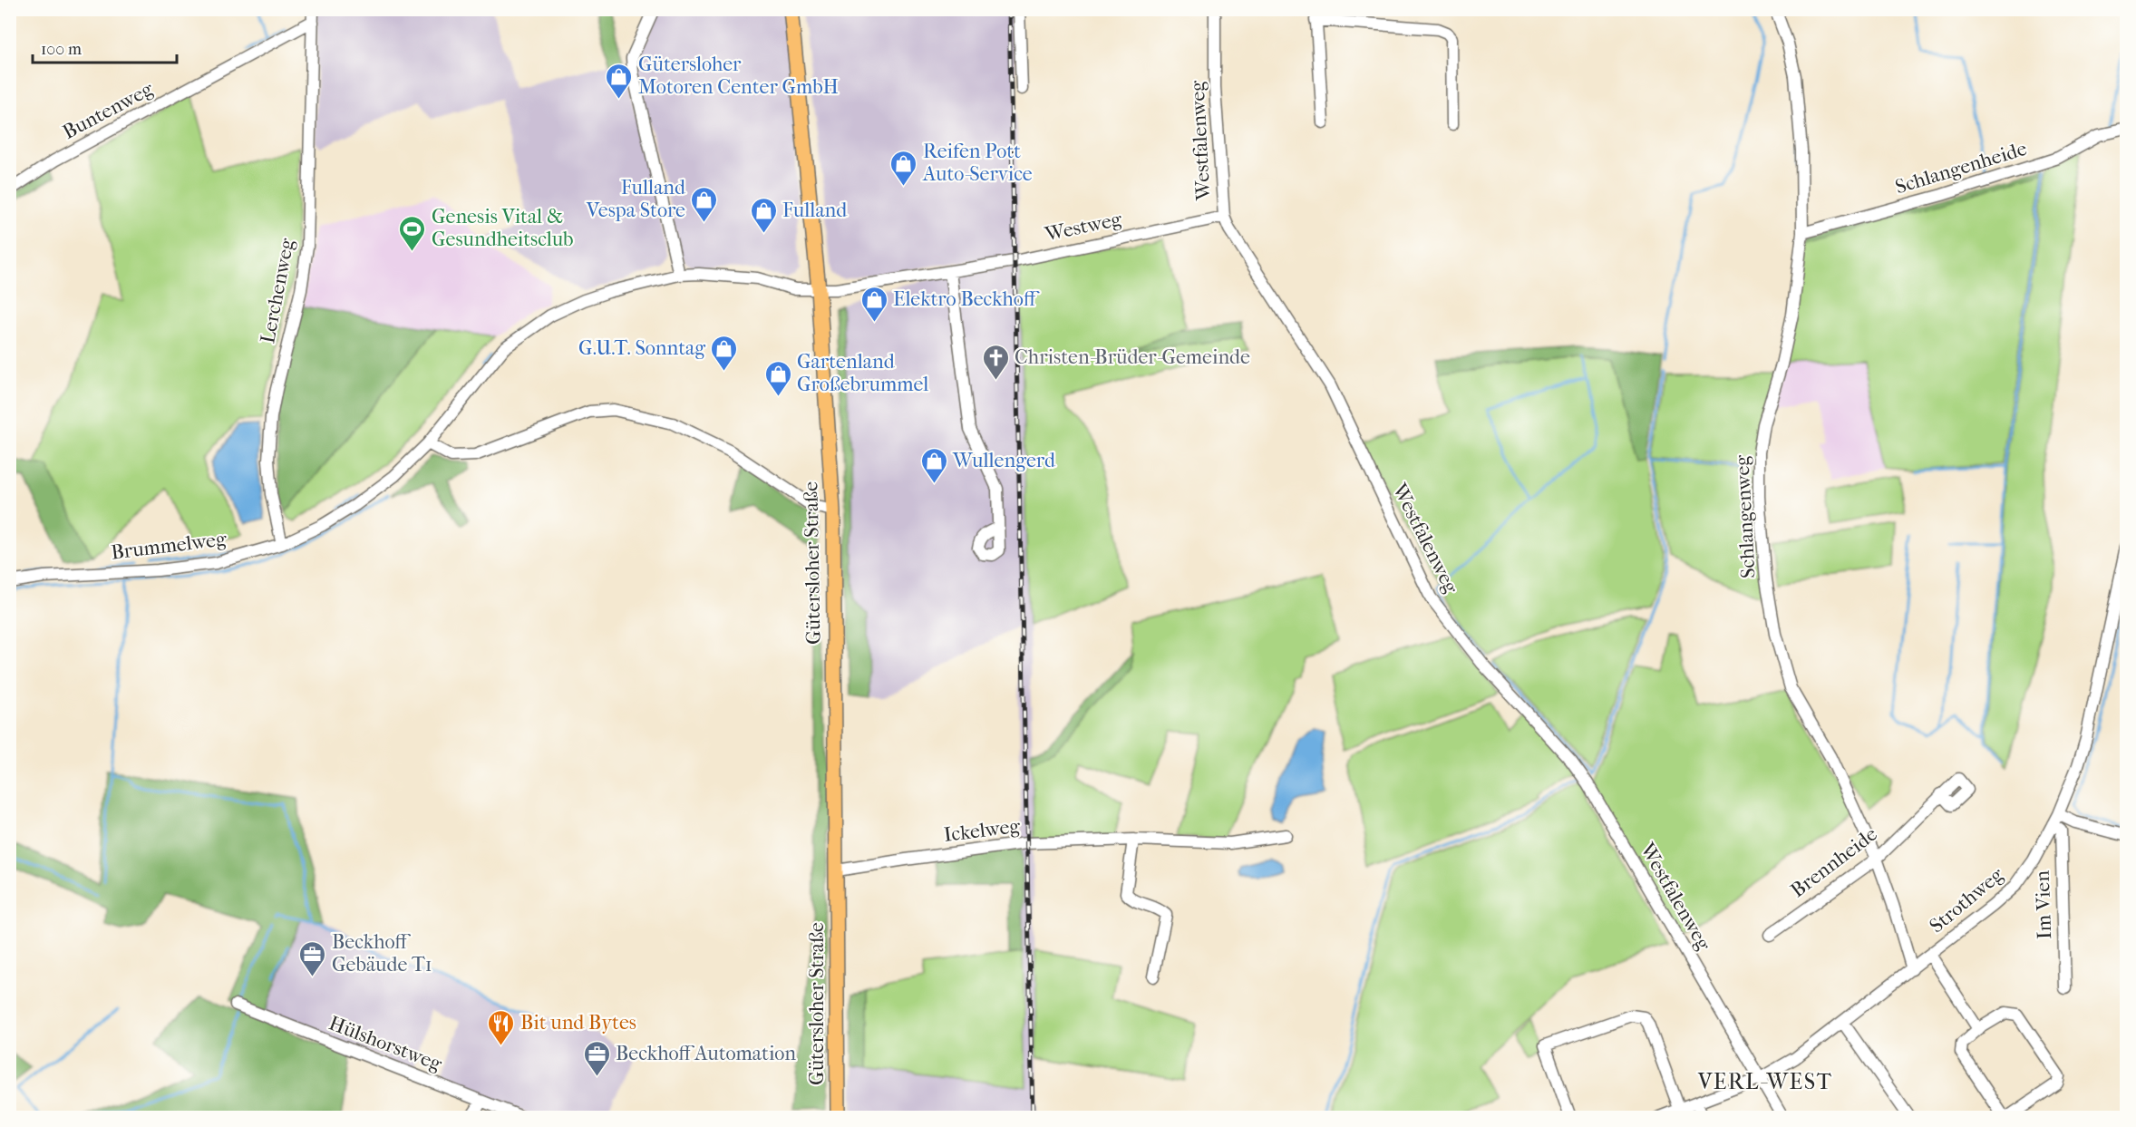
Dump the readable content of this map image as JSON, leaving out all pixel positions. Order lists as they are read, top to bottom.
{
  "streets": {
    "main road": ["Gütersloher Straße"],
    "street": [
      "Buntenweg",
      "Westfalenweg",
      "Schlangenheide",
      "Westweg",
      "Lerchenweg",
      "Schlangenweg",
      "Brummelweg",
      "Ickelweg",
      "Brennheide",
      "Strothweg",
      "Im Vien",
      "Hülshorstweg"
    ]
  },
  "crossings": [
    ["Buntenweg", "Lerchenweg"],
    ["Westfalenweg", "Westweg"],
    ["Westfalenweg", "Strothweg"],
    ["Schlangenheide", "Schlangenweg"],
    ["Westweg", "Brummelweg"],
    ["Westweg", "Gütersloher Straße"],
    ["Lerchenweg", "Brummelweg"],
    ["Schlangenweg", "Brennheide"],
    ["Schlangenweg", "Strothweg"],
    ["Brummelweg", "Gütersloher Straße"],
    ["Gütersloher Straße", "Ickelweg"],
    ["Strothweg", "Im Vien"]
  ],
  "districts": ["VERL-WEST"],
  "places": {
    "shop": [
      "Gütersloher Motoren Center GmbH",
      "Reifen Pott Auto-Service",
      "Fulland Vespa Store",
      "Fulland",
      "Elektro Beckhoff",
      "G.U.T. Sonntag",
      "Gartenland Großebrummel",
      "Wullengerd"
    ],
    "sports": ["Genesis Vital & Gesundheitsclub"],
    "church": ["Christen-Brüder-Gemeinde"],
    "office": ["Beckhoff Gebäude T1", "Beckhoff Automation"],
    "restaurant": ["Bit und Bytes"]
  },
  "scale_bar": "100 m"
}
